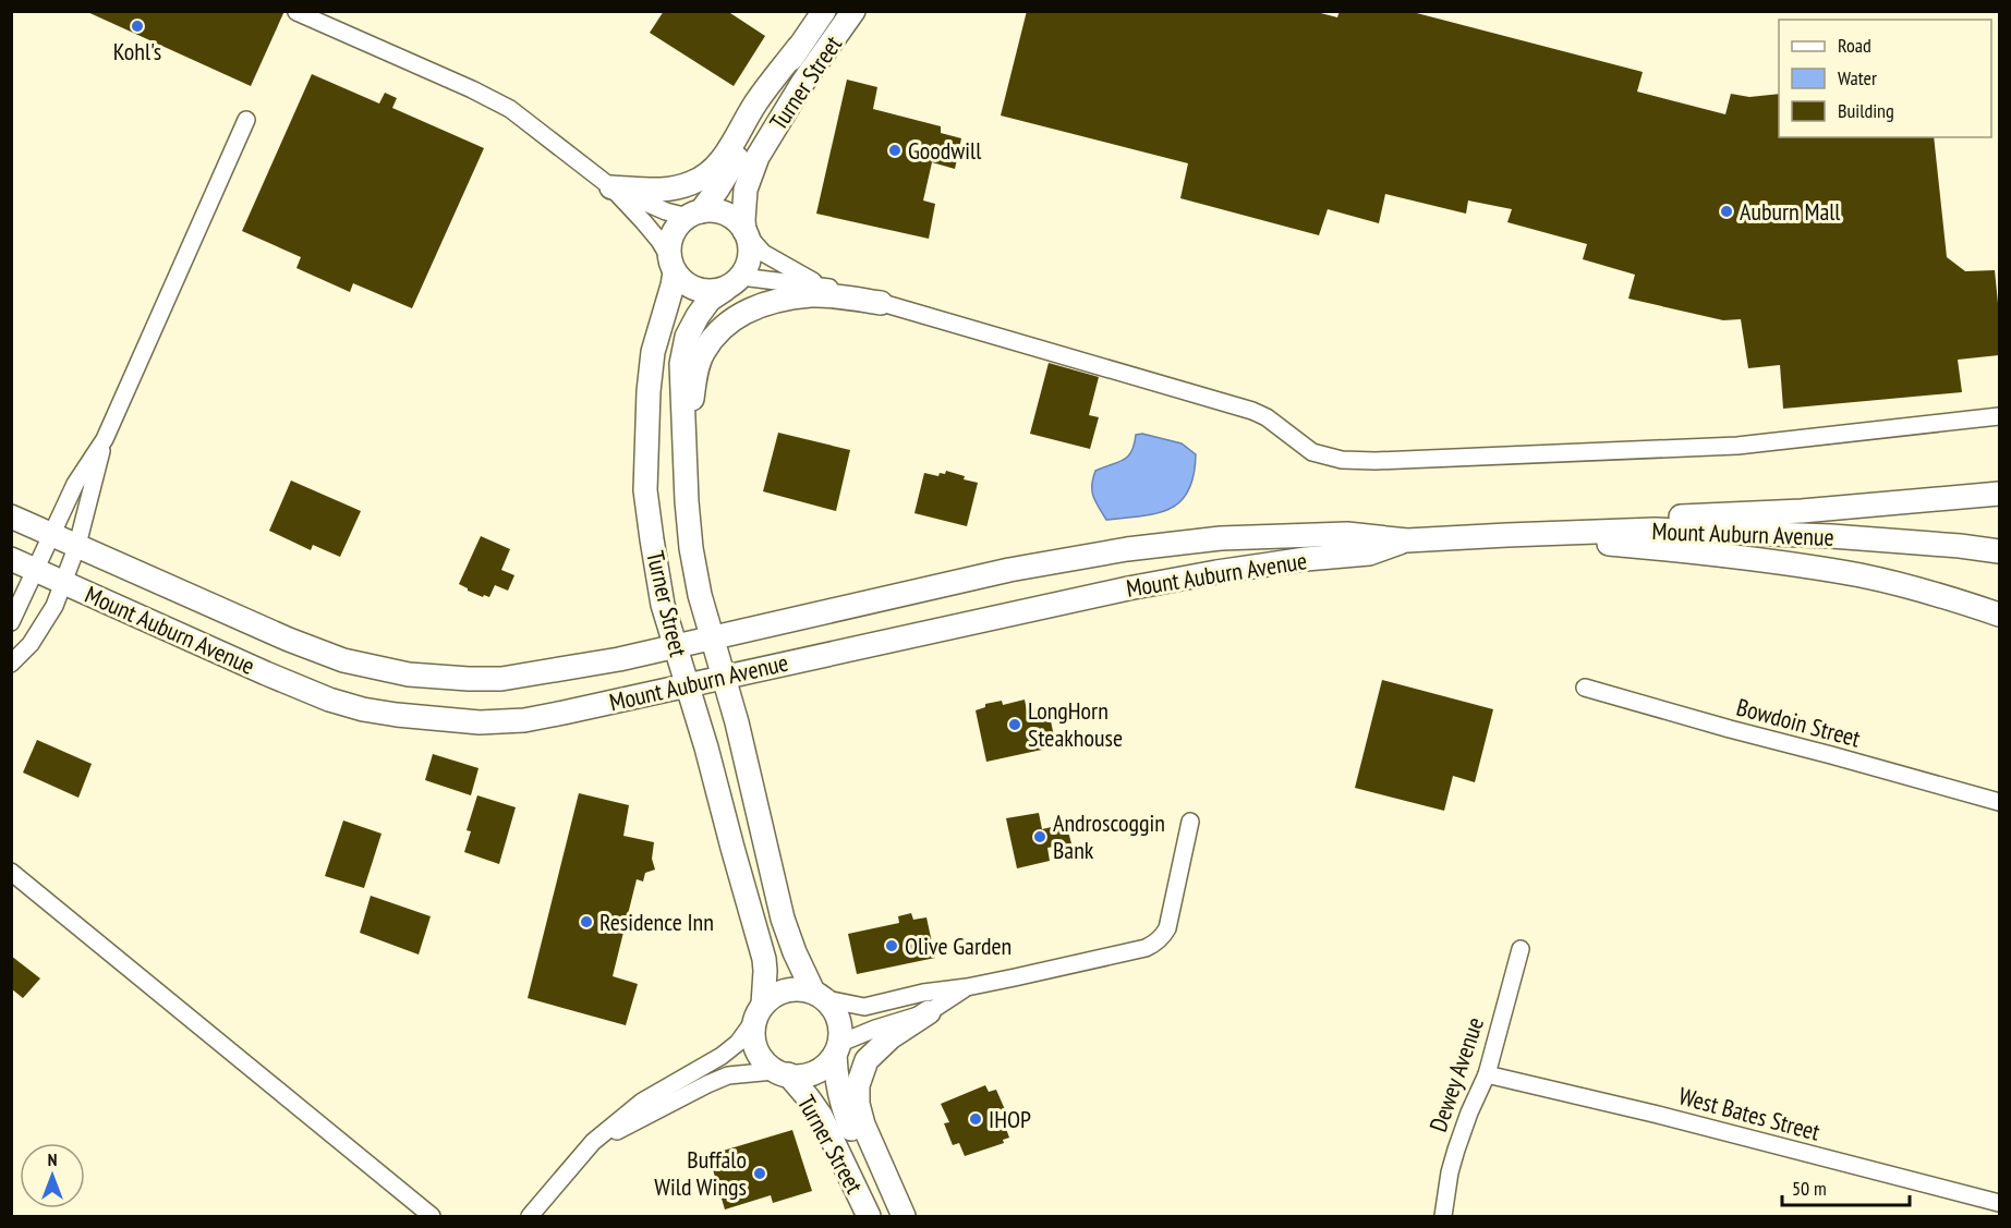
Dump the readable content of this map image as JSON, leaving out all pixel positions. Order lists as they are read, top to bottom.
{
  "streets": {
    "main road": ["Turner Street", "Mount Auburn Avenue"],
    "street": ["Bowdoin Street", "Dewey Avenue", "West Bates Street"]
  },
  "crossings": [
    ["Turner Street", "Mount Auburn Avenue"],
    ["Dewey Avenue", "West Bates Street"]
  ],
  "places": [
    "Kohl's",
    "Goodwill",
    "Auburn Mall",
    "LongHorn Steakhouse",
    "Androscoggin Bank",
    "Residence Inn",
    "Olive Garden",
    "IHOP",
    "Buffalo Wild Wings"
  ],
  "legend": ["Road", "Water", "Building"],
  "scale_bar": "50 m",
  "north": "top"
}
